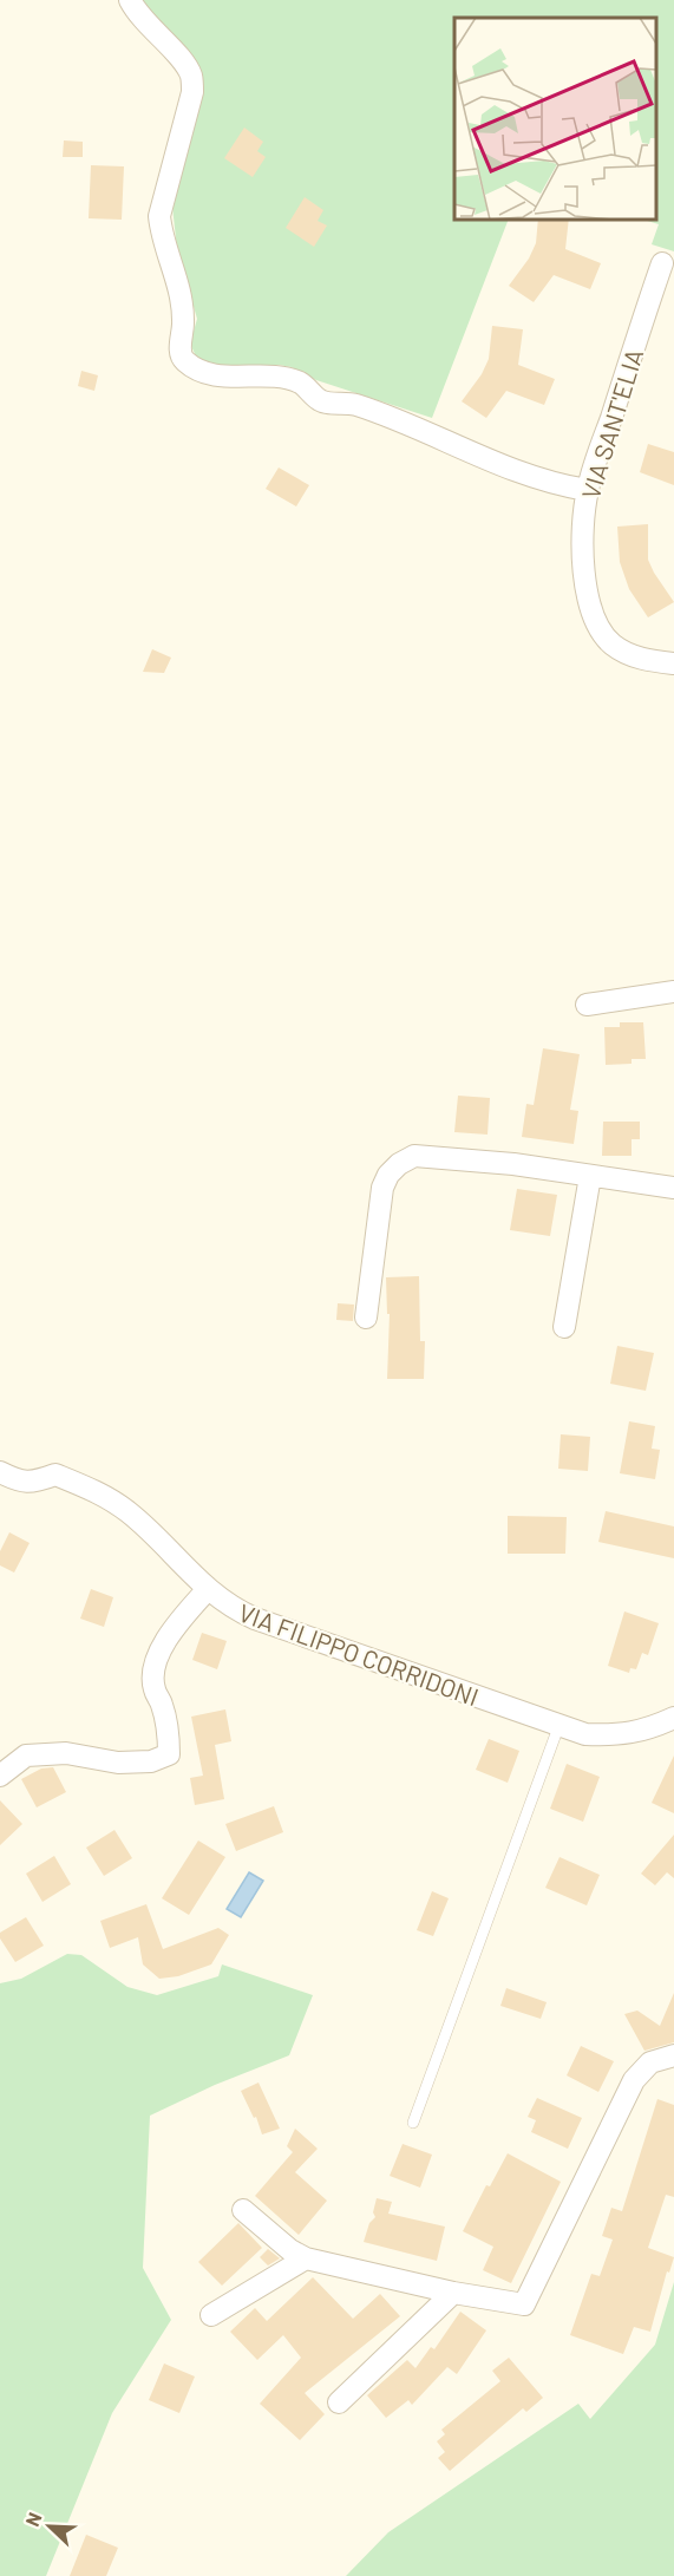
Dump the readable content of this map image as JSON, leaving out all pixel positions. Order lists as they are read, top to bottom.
{
  "streets": {
    "street": ["VIA SANT'ELIA", "VIA FILIPPO CORRIDONI"]
  },
  "north": "top left"
}
